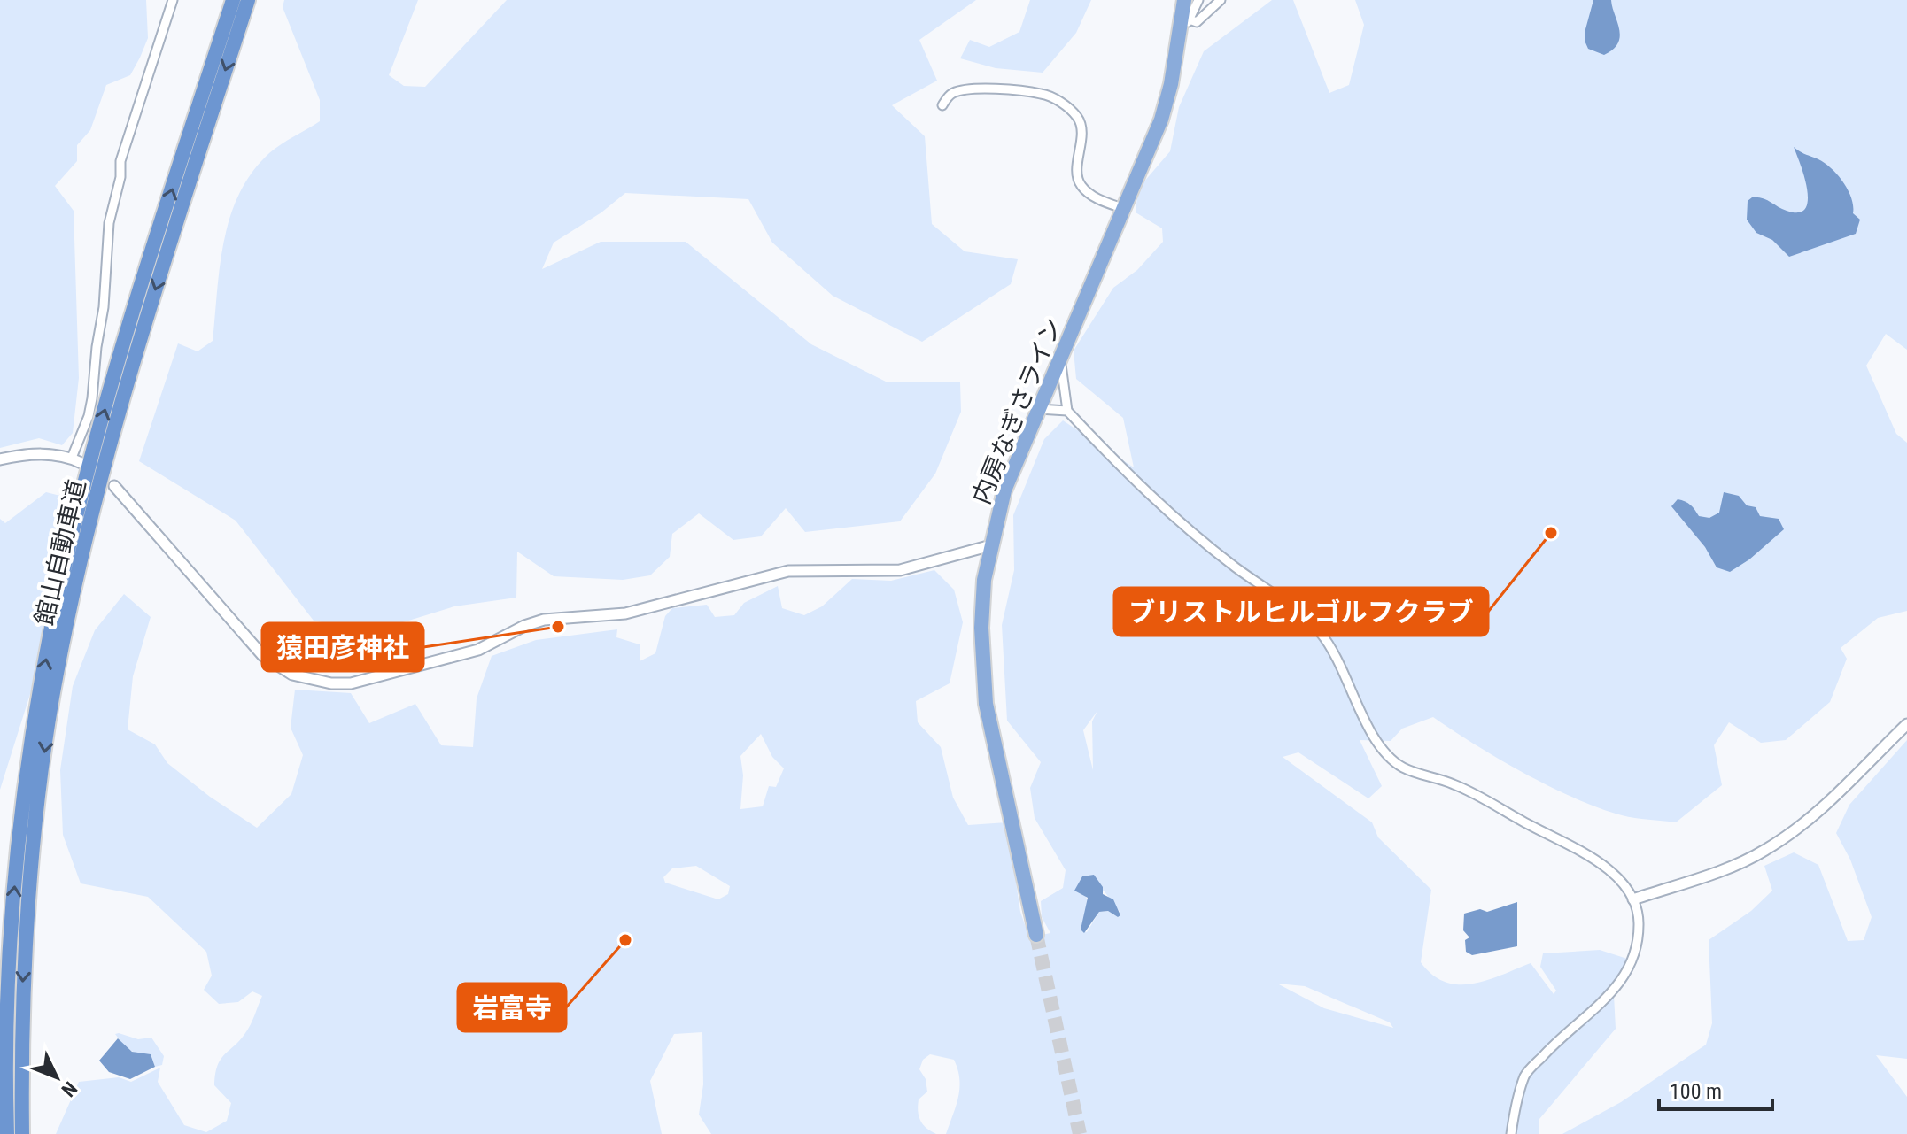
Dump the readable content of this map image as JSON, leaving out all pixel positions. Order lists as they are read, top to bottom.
{
  "streets": {
    "highway": ["内房なぎさライン", "館山自動車道"]
  },
  "places": ["ブリストルヒルゴルフクラブ", "猿田彦神社", "岩富寺"],
  "scale_bar": "100 m",
  "north": "bottom right"
}
